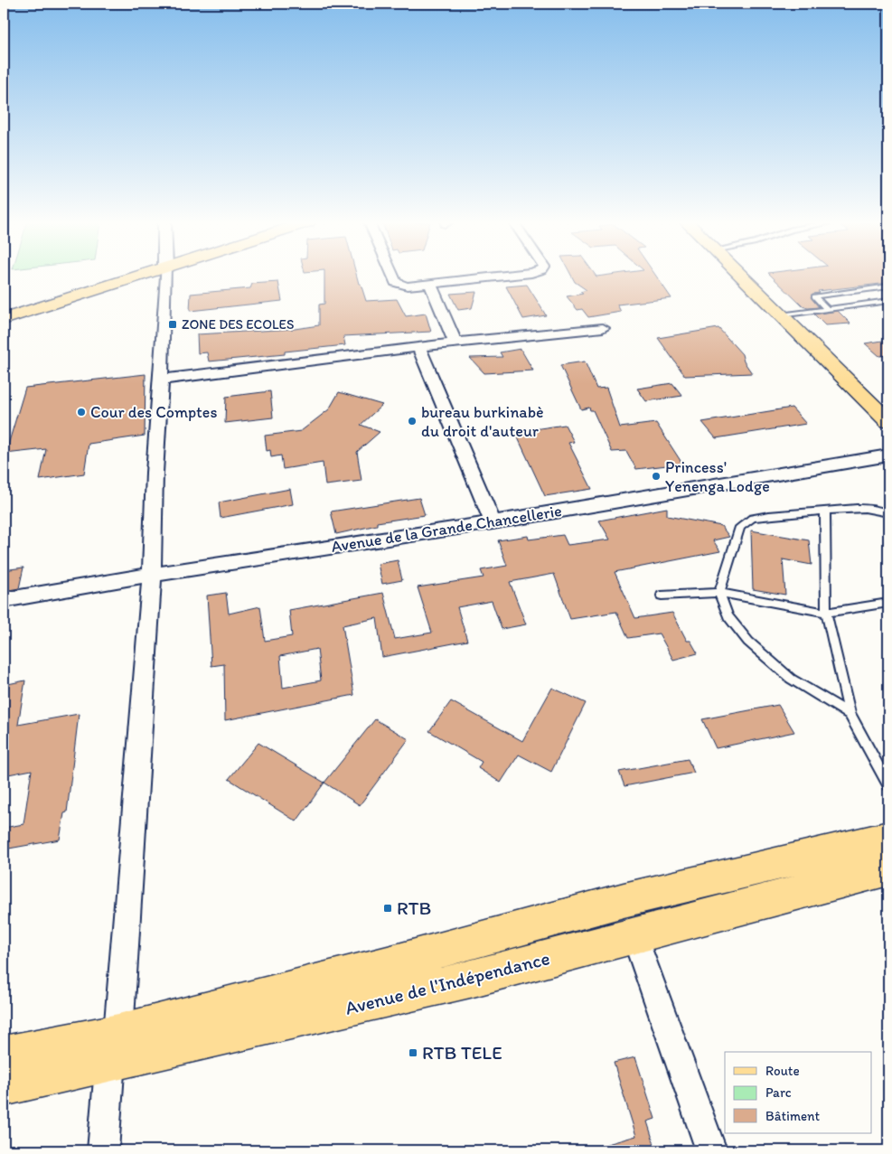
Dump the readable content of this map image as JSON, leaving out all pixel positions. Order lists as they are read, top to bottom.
{
  "streets": {
    "main road": ["Avenue de l'Indépendance"],
    "street": ["Avenue de la Grande Chancellerie"]
  },
  "places": {
    "transit": ["ZONE DES ECOLES", "RTB", "RTB TELE"],
    "other": ["Cour des Comptes", "bureau burkinabè du droit d'auteur", "Princess' Yenenga Lodge"]
  },
  "legend": ["Route", "Parc", "Bâtiment"]
}
